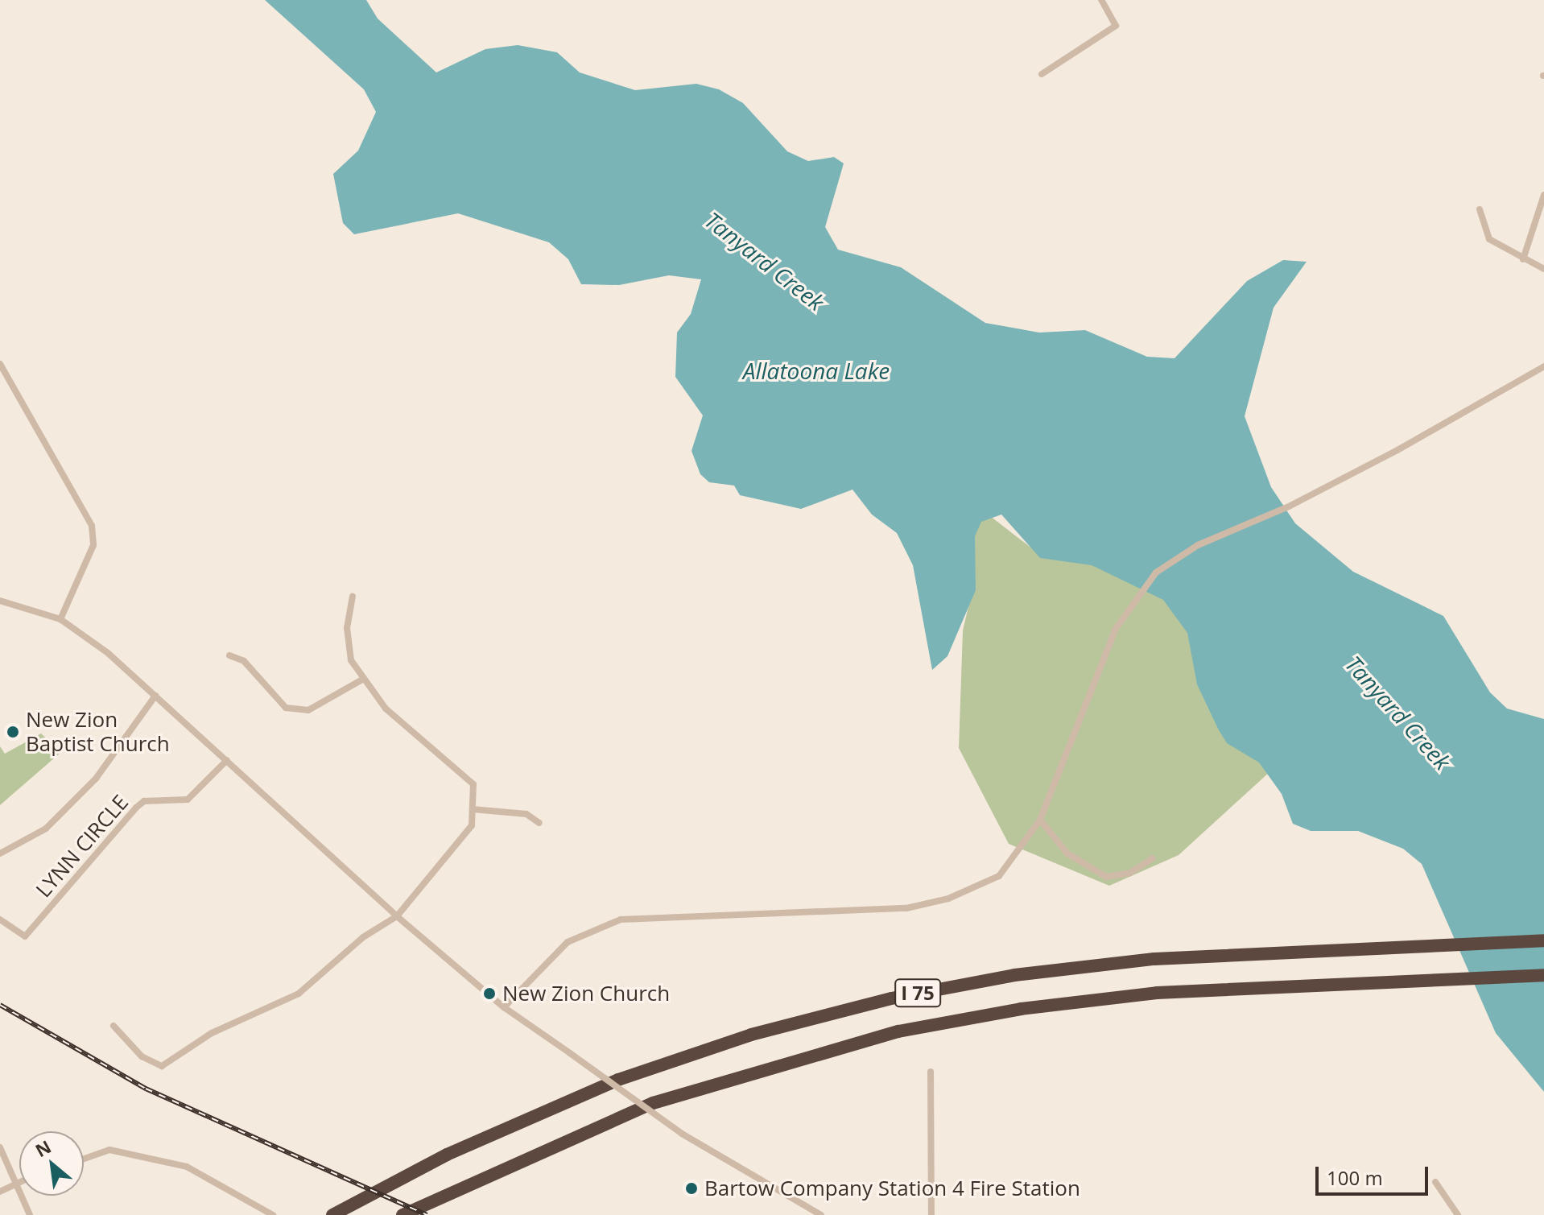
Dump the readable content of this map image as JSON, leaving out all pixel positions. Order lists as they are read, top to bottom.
{
  "streets": {
    "highway": ["I 75"],
    "street": ["LYNN CIRCLE"]
  },
  "water": ["Tanyard Creek", "Allatoona Lake"],
  "places": ["New Zion Baptist Church", "New Zion Church", "Bartow Company Station 4 Fire Station"],
  "scale_bar": "100 m",
  "north": "top left"
}
